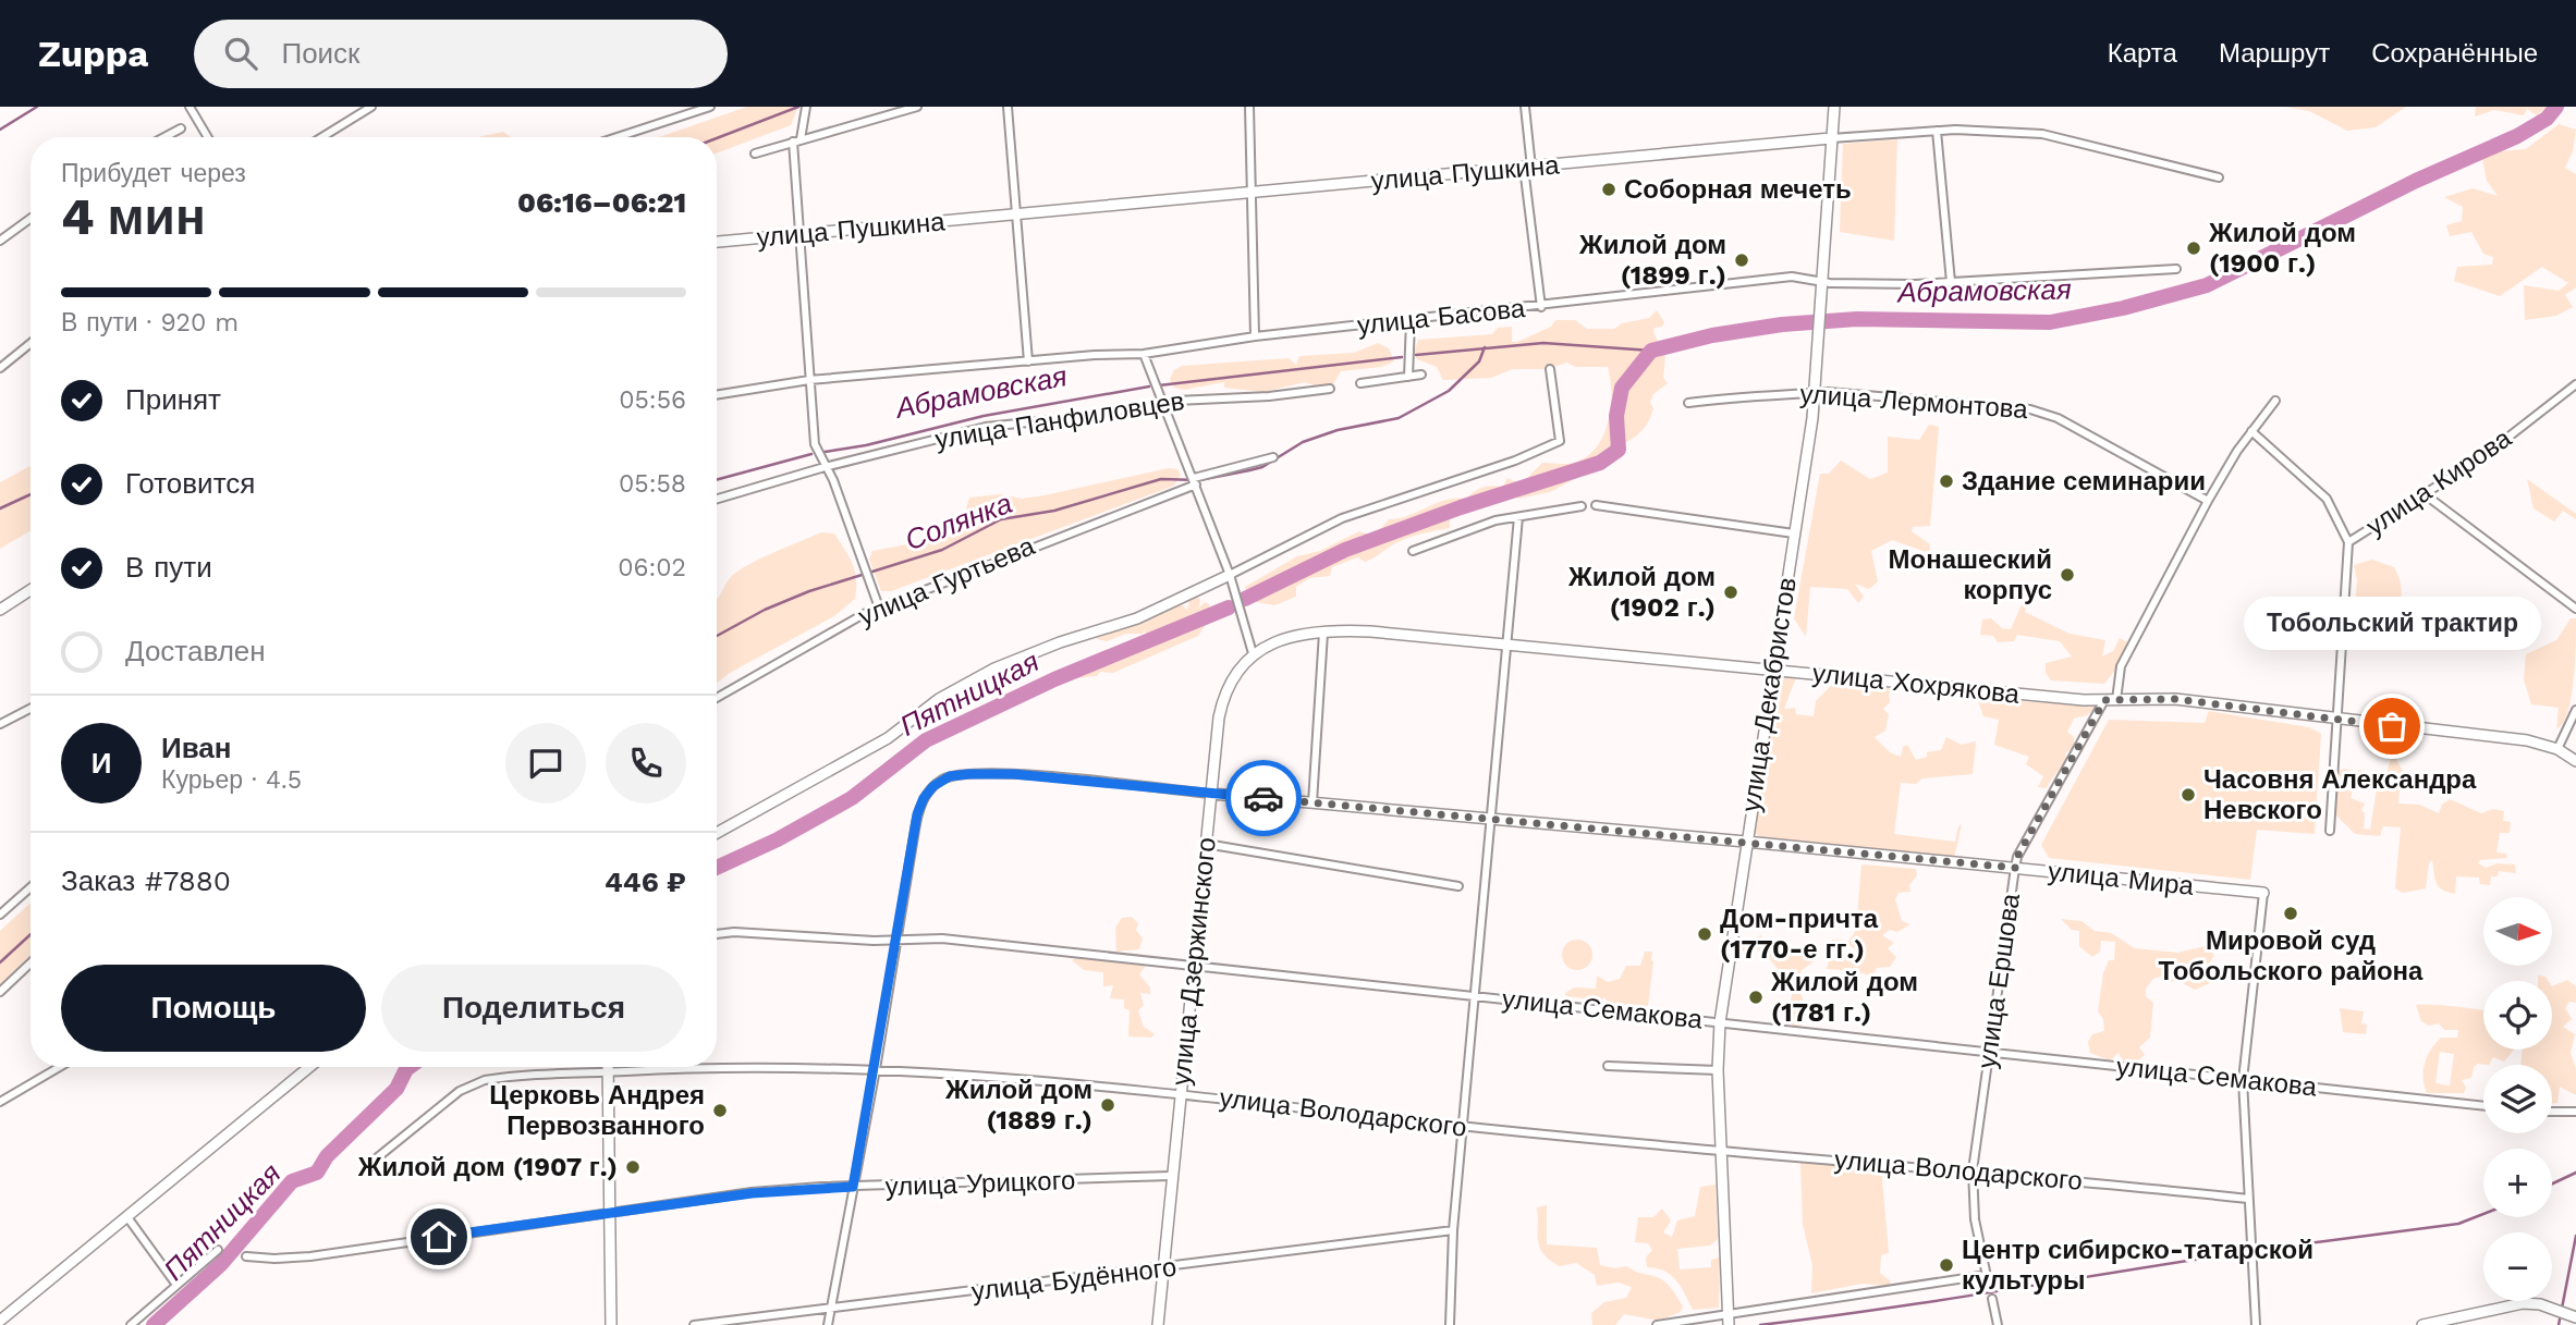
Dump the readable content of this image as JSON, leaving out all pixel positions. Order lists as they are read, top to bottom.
{
  "streets": {
    "street": [
      "улица Пушкина",
      "улица Басова",
      "улица Лермонтова",
      "улица Панфиловцев",
      "улица Кирова",
      "улица Гуртьева",
      "улица Хохрякова",
      "улица Декабристов",
      "улица Мира",
      "улица Дзержинского",
      "улица Ершова",
      "улица Семакова",
      "улица Володарского",
      "улица Урицкого",
      "улица Будённого"
    ]
  },
  "crossings": [
    ["улица Басова", "улица Декабристов"],
    ["улица Лермонтова", "улица Декабристов"],
    ["улица Кирова", "улица Хохрякова"],
    ["улица Хохрякова", "улица Декабристов"],
    ["улица Хохрякова", "улица Дзержинского"],
    ["улица Хохрякова", "улица Ершова"],
    ["улица Декабристов", "улица Мира"],
    ["улица Декабристов", "улица Ершова"],
    ["улица Декабристов", "улица Семакова"],
    ["улица Декабристов", "улица Володарского"],
    ["улица Мира", "улица Дзержинского"],
    ["улица Мира", "улица Ершова"],
    ["улица Мира", "улица Семакова"],
    ["улица Дзержинского", "улица Семакова"],
    ["улица Дзержинского", "улица Володарского"],
    ["улица Дзержинского", "улица Урицкого"],
    ["улица Дзержинского", "улица Будённого"],
    ["улица Ершова", "улица Семакова"],
    ["улица Ершова", "улица Володарского"]
  ],
  "water": ["Абрамовская", "Солянка", "Пятницкая"],
  "places": [
    "Соборная мечеть",
    "Жилой дом (1900 г.)",
    "Жилой дом (1899 г.)",
    "Здание семинарии",
    "Монашеский корпус",
    "Жилой дом (1902 г.)",
    "Тобольский трактир",
    "Часовня Александра Невского",
    "Мировой суд Тобольского района",
    "Дом-причта (1770-е гг.)",
    "Жилой дом (1781 г.)",
    "Жилой дом (1889 г.)",
    "Церковь Андрея Первозванного",
    "Жилой дом (1907 г.)",
    "Центр сибирско-татарской культуры"
  ],
  "north": "right",
  "page": {
    "header": "Zuppa",
    "search": "Поиск",
    "nav": ["Карта", "Маршрут", "Сохранённые"],
    "heading": ["4 мин", "Прибудет через", "06:16–06:21"],
    "panel": [
      "Иван",
      "Курьер · 4.5",
      "Заказ #7880",
      "446 ₽"
    ],
    "bar": "В пути · 920 m",
    "list": [
      ["Принят", "05:56"],
      ["Готовится", "05:58"],
      ["В пути", "06:02"],
      "Доставлен"
    ],
    "bubble": "Тобольский трактир",
    "round": "И",
    "map_buttons": ["+", "−"],
    "buttons": ["Помощь", "Поделиться"]
  }
}
